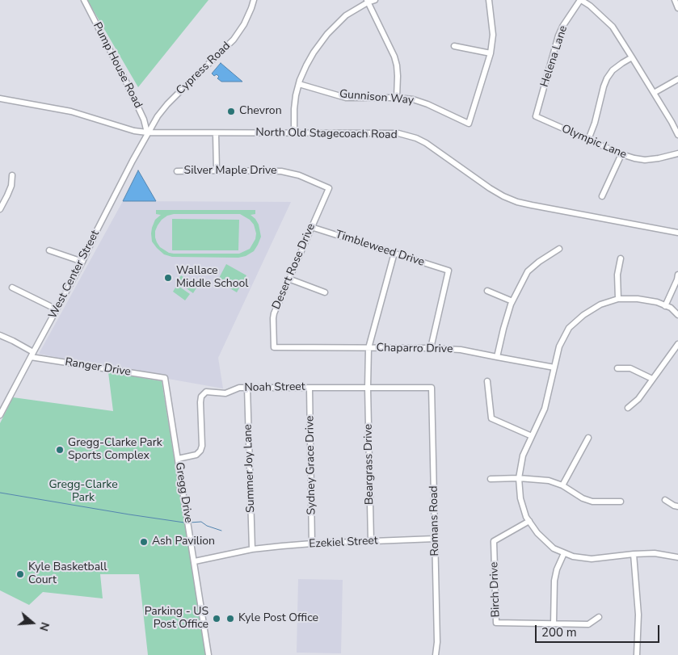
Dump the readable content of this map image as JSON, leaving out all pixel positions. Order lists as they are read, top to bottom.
{
  "streets": {
    "street": [
      "Helena Lane",
      "Pump House Road",
      "Cypress Road",
      "Gunnison Way",
      "North Old Stagecoach Road",
      "Olympic Lane",
      "Silver Maple Drive",
      "Timbleweed Drive",
      "Desert Rose Drive",
      "West Center Street",
      "Chaparro Drive",
      "Ranger Drive",
      "Noah Street",
      "Beargrass Drive",
      "Sydney Grace Drive",
      "Summer Joy Lane",
      "Gregg Drive",
      "Romans Road",
      "Ezekiel Street",
      "Birch Drive"
    ]
  },
  "crossings": [
    ["Helena Lane", "Olympic Lane"],
    ["Pump House Road", "Cypress Road"],
    ["Pump House Road", "North Old Stagecoach Road"],
    ["Pump House Road", "West Center Street"],
    ["Cypress Road", "North Old Stagecoach Road"],
    ["Cypress Road", "West Center Street"],
    ["North Old Stagecoach Road", "West Center Street"],
    ["Silver Maple Drive", "Desert Rose Drive"],
    ["Timbleweed Drive", "Desert Rose Drive"],
    ["Timbleweed Drive", "Chaparro Drive"],
    ["Desert Rose Drive", "Chaparro Drive"],
    ["West Center Street", "Ranger Drive"],
    ["Chaparro Drive", "Beargrass Drive"],
    ["Ranger Drive", "Gregg Drive"],
    ["Noah Street", "Beargrass Drive"],
    ["Noah Street", "Sydney Grace Drive"],
    ["Noah Street", "Summer Joy Lane"],
    ["Noah Street", "Gregg Drive"],
    ["Noah Street", "Romans Road"],
    ["Beargrass Drive", "Ezekiel Street"],
    ["Sydney Grace Drive", "Ezekiel Street"],
    ["Summer Joy Lane", "Ezekiel Street"],
    ["Gregg Drive", "Ezekiel Street"],
    ["Romans Road", "Ezekiel Street"]
  ],
  "parks": ["Gregg-Clarke Park"],
  "places": [
    "Chevron",
    "Wallace Middle School",
    "Gregg-Clarke Park Sports Complex",
    "Ash Pavilion",
    "Kyle Basketball Court",
    "Parking - US Post Office",
    "Kyle Post Office"
  ],
  "scale_bar": "200 m",
  "north": "right"
}
